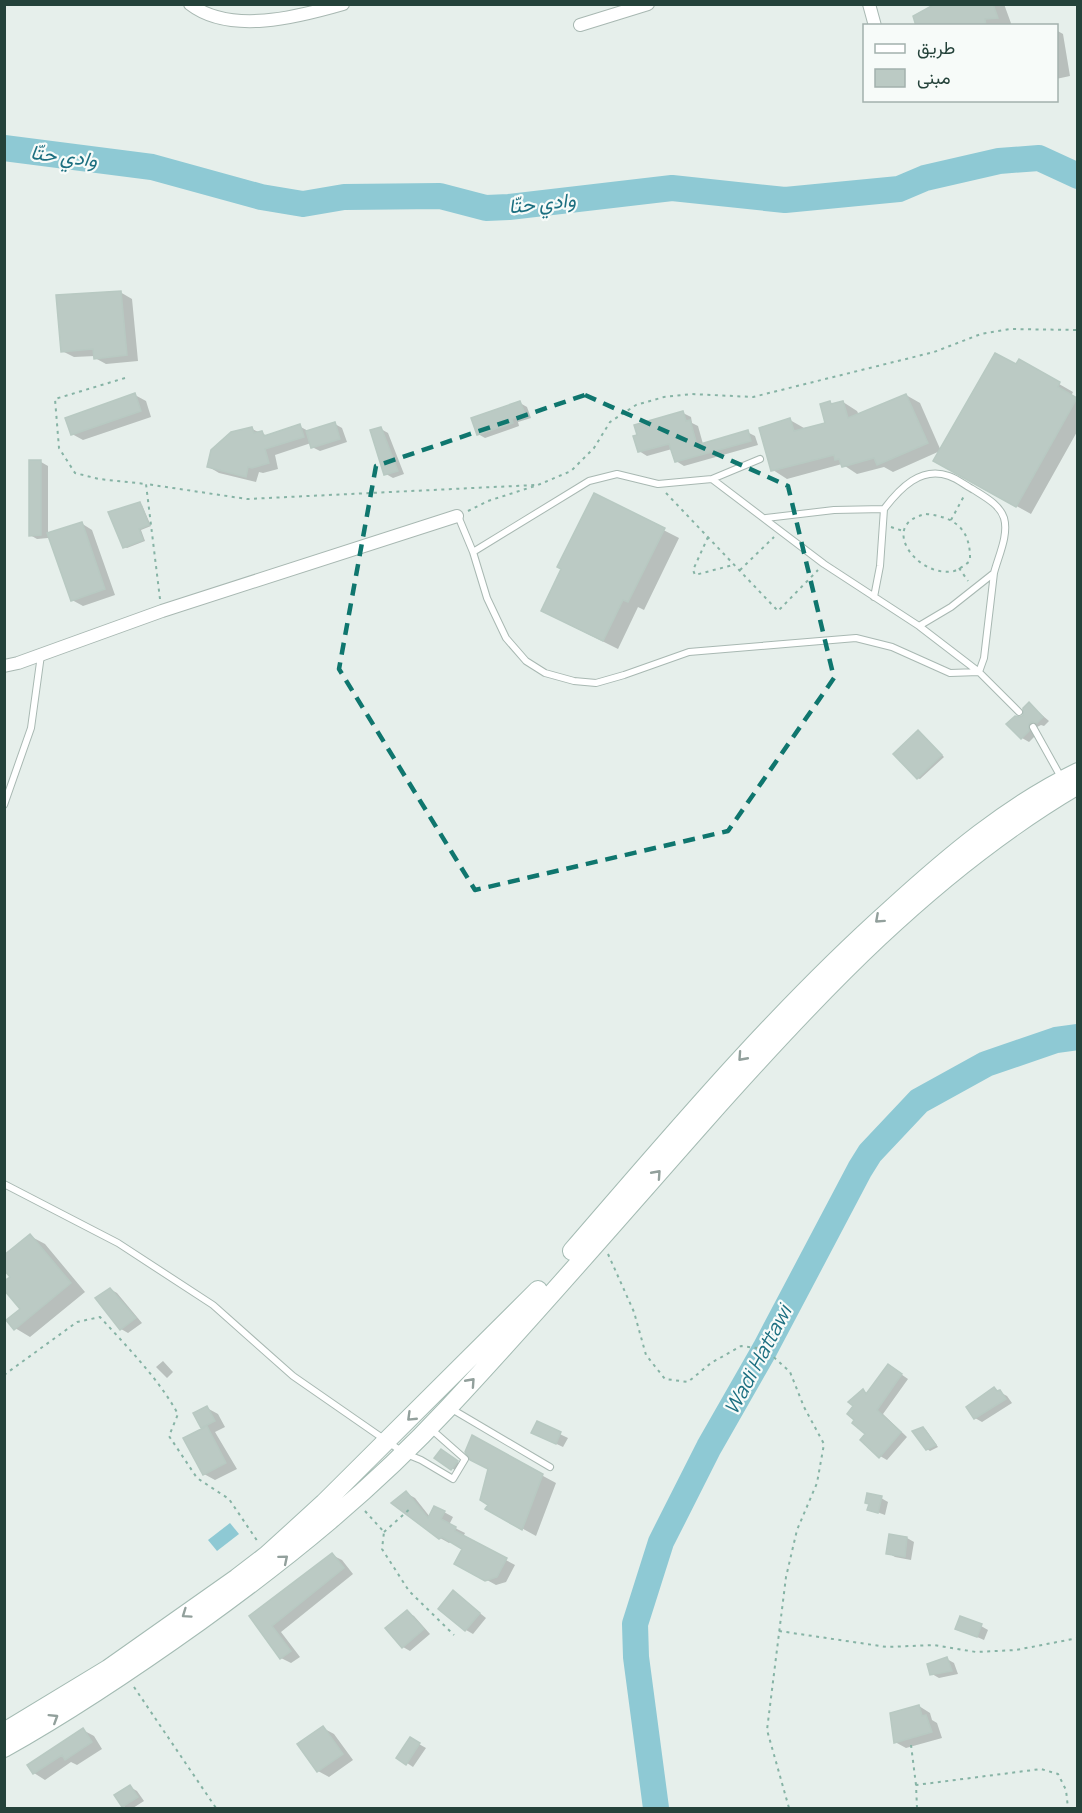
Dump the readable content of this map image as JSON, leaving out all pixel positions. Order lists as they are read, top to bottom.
{
  "water": ["وادي حتّا", "Wadi Hattawi"],
  "legend": ["طريق", "مبنى"]
}
